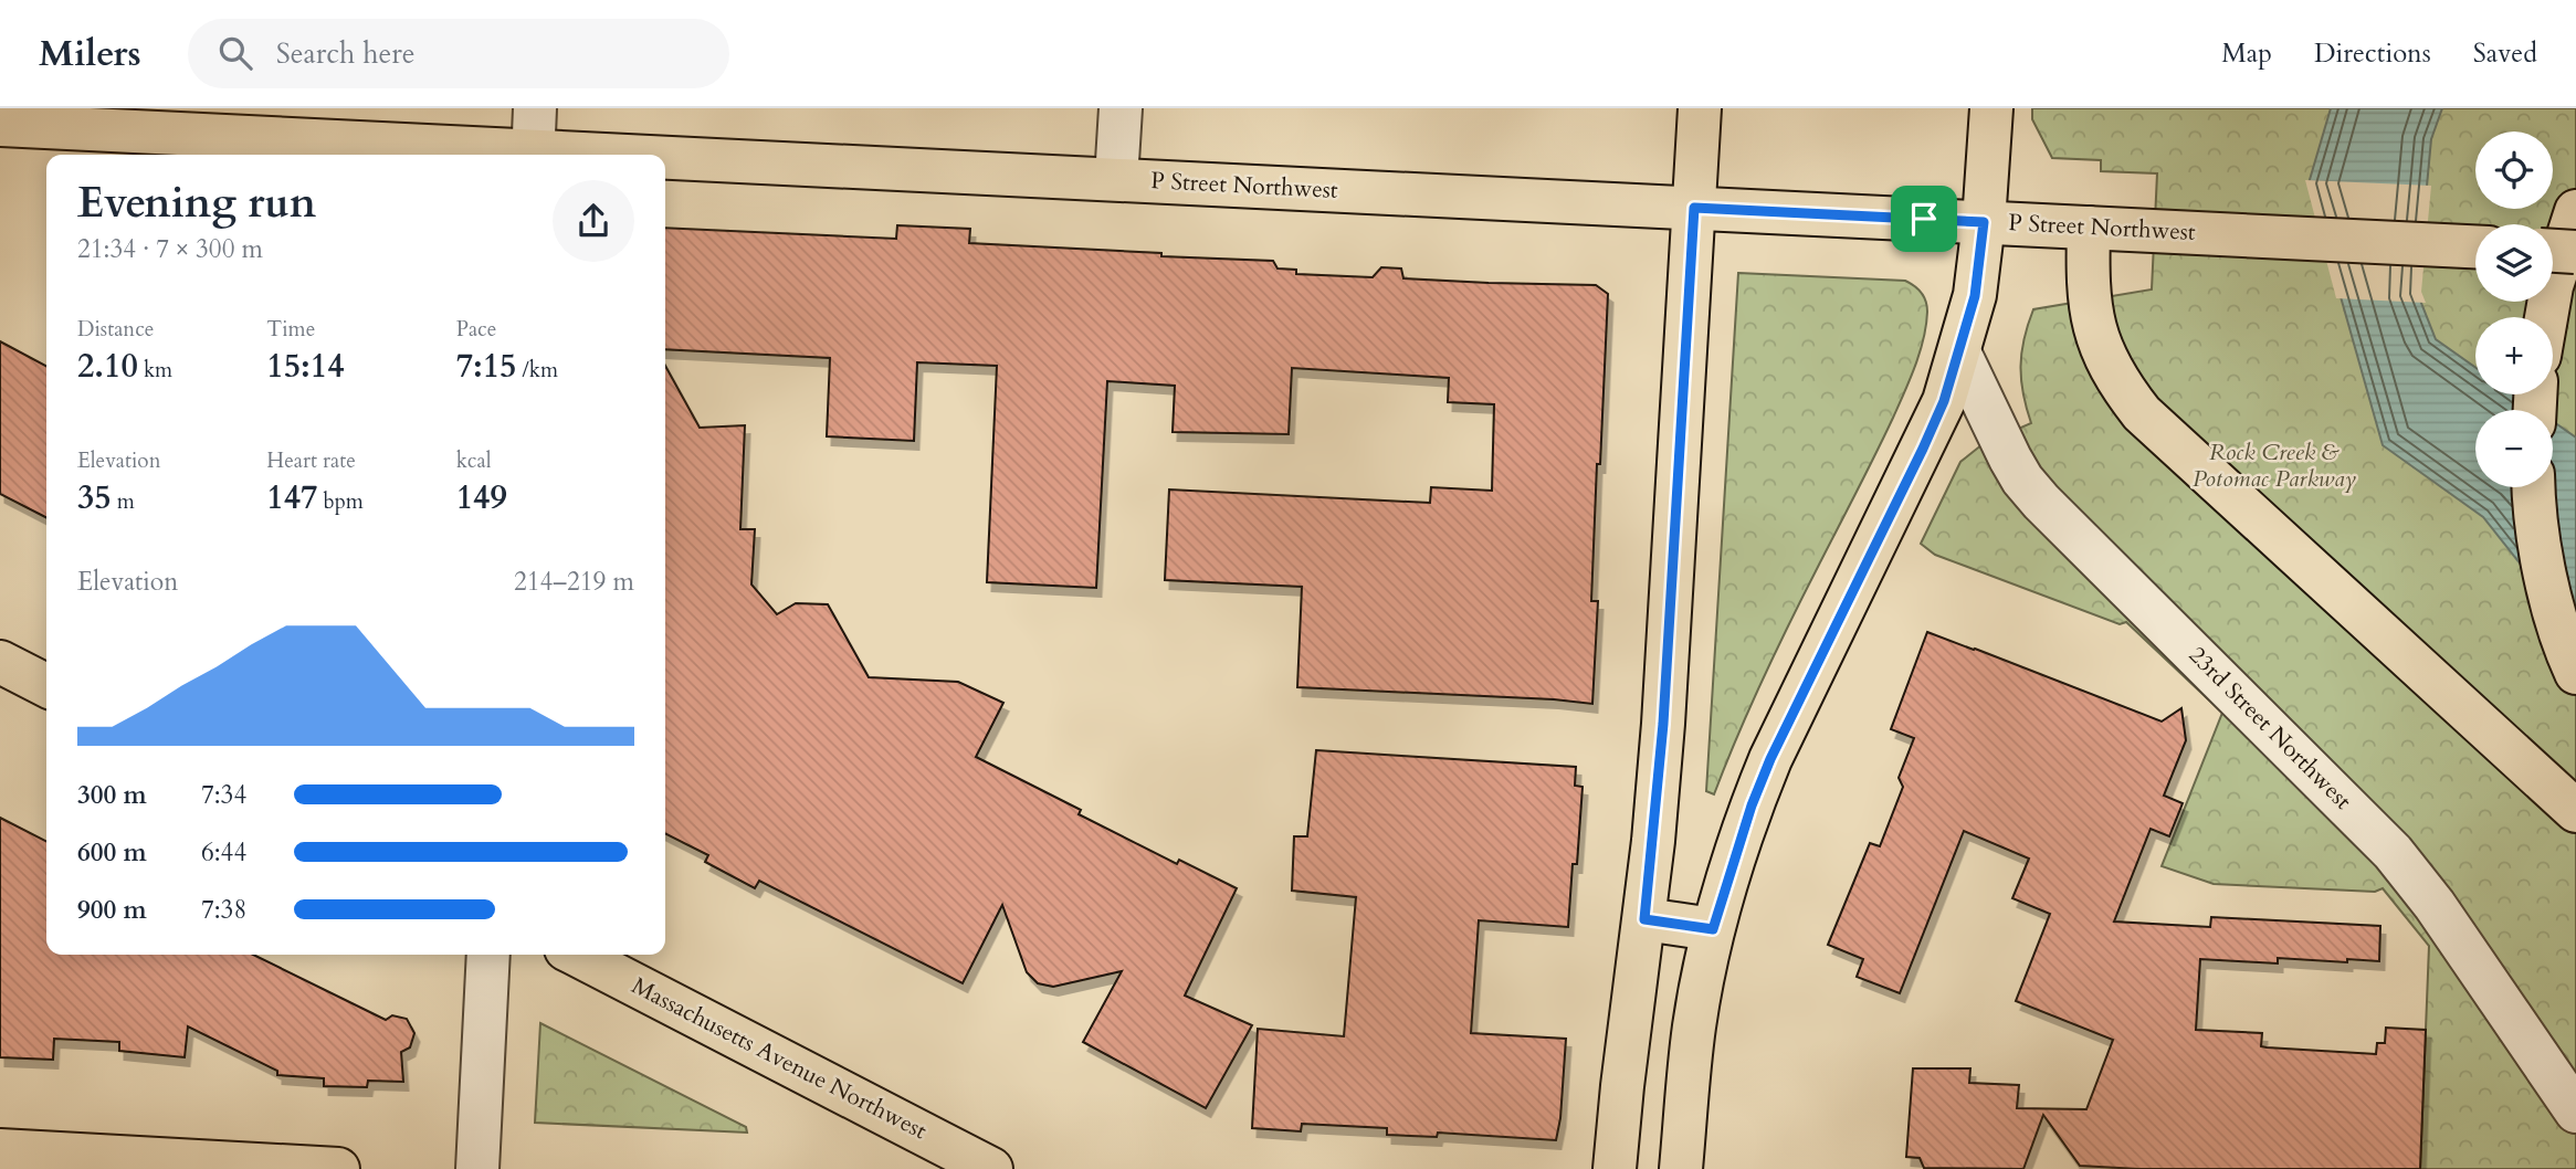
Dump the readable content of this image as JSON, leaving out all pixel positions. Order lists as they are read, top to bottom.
{
  "streets": {
    "main road": ["P Street Northwest", "Massachusetts Avenue Northwest"],
    "street": ["23rd Street Northwest"]
  },
  "parks": ["Rock Creek & Potomac Parkway"],
  "page": {
    "header": "Milers",
    "search": "Search here",
    "nav": ["Map", "Directions", "Saved"],
    "map_buttons": ["+", "−"],
    "heading": ["Evening run", "21:34 · 7 × 300 m"],
    "stats": [
      ["Distance", "2.10 km"],
      ["Time", "15:14"],
      ["Pace", "7:15 /km"],
      ["Elevation", "35 m"],
      ["Heart rate", "147 bpm"],
      ["kcal", "149"]
    ],
    "chart": ["Elevation", "214–219 m"],
    "list": [
      {
        "name": "300 m",
        "note": "7:34"
      },
      {
        "name": "600 m",
        "note": "6:44"
      },
      {
        "name": "900 m",
        "note": "7:38"
      }
    ]
  }
}
